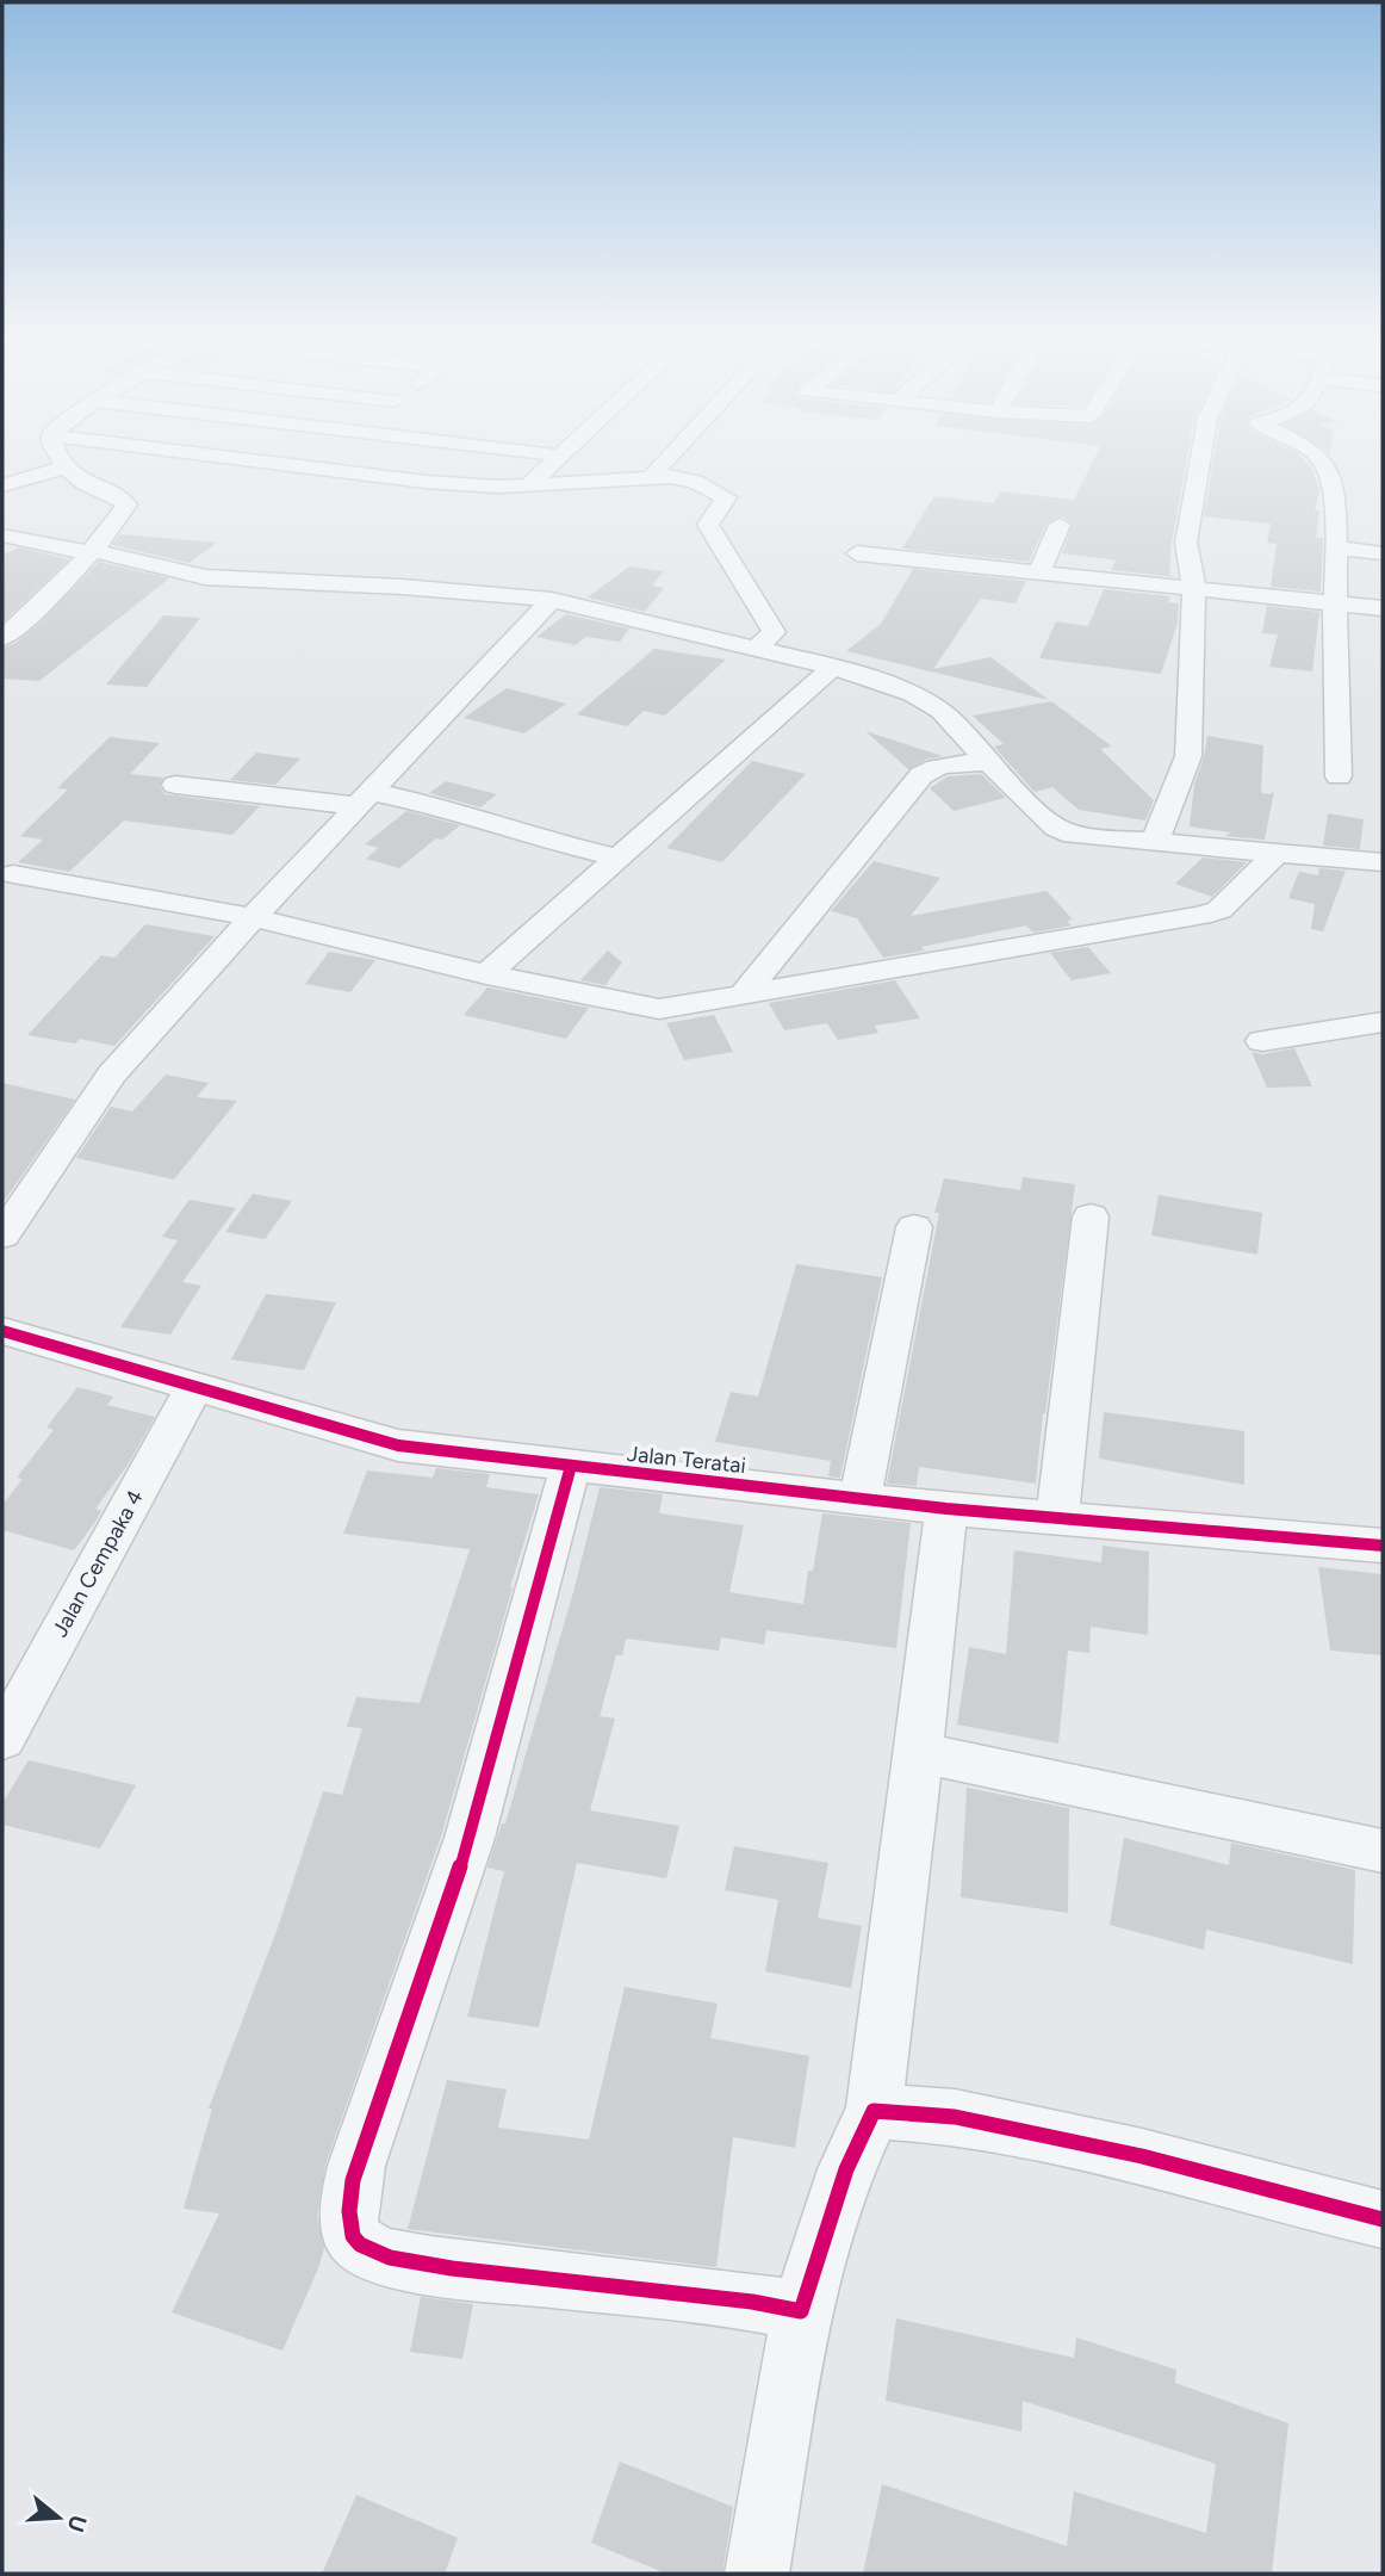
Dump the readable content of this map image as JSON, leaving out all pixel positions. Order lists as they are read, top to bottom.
{
  "streets": {
    "street": ["Jalan Teratai", "Jalan Cempaka 4"]
  },
  "crossings": [
    ["Jalan Teratai", "Jalan Cempaka 4"]
  ],
  "north": "right"
}
